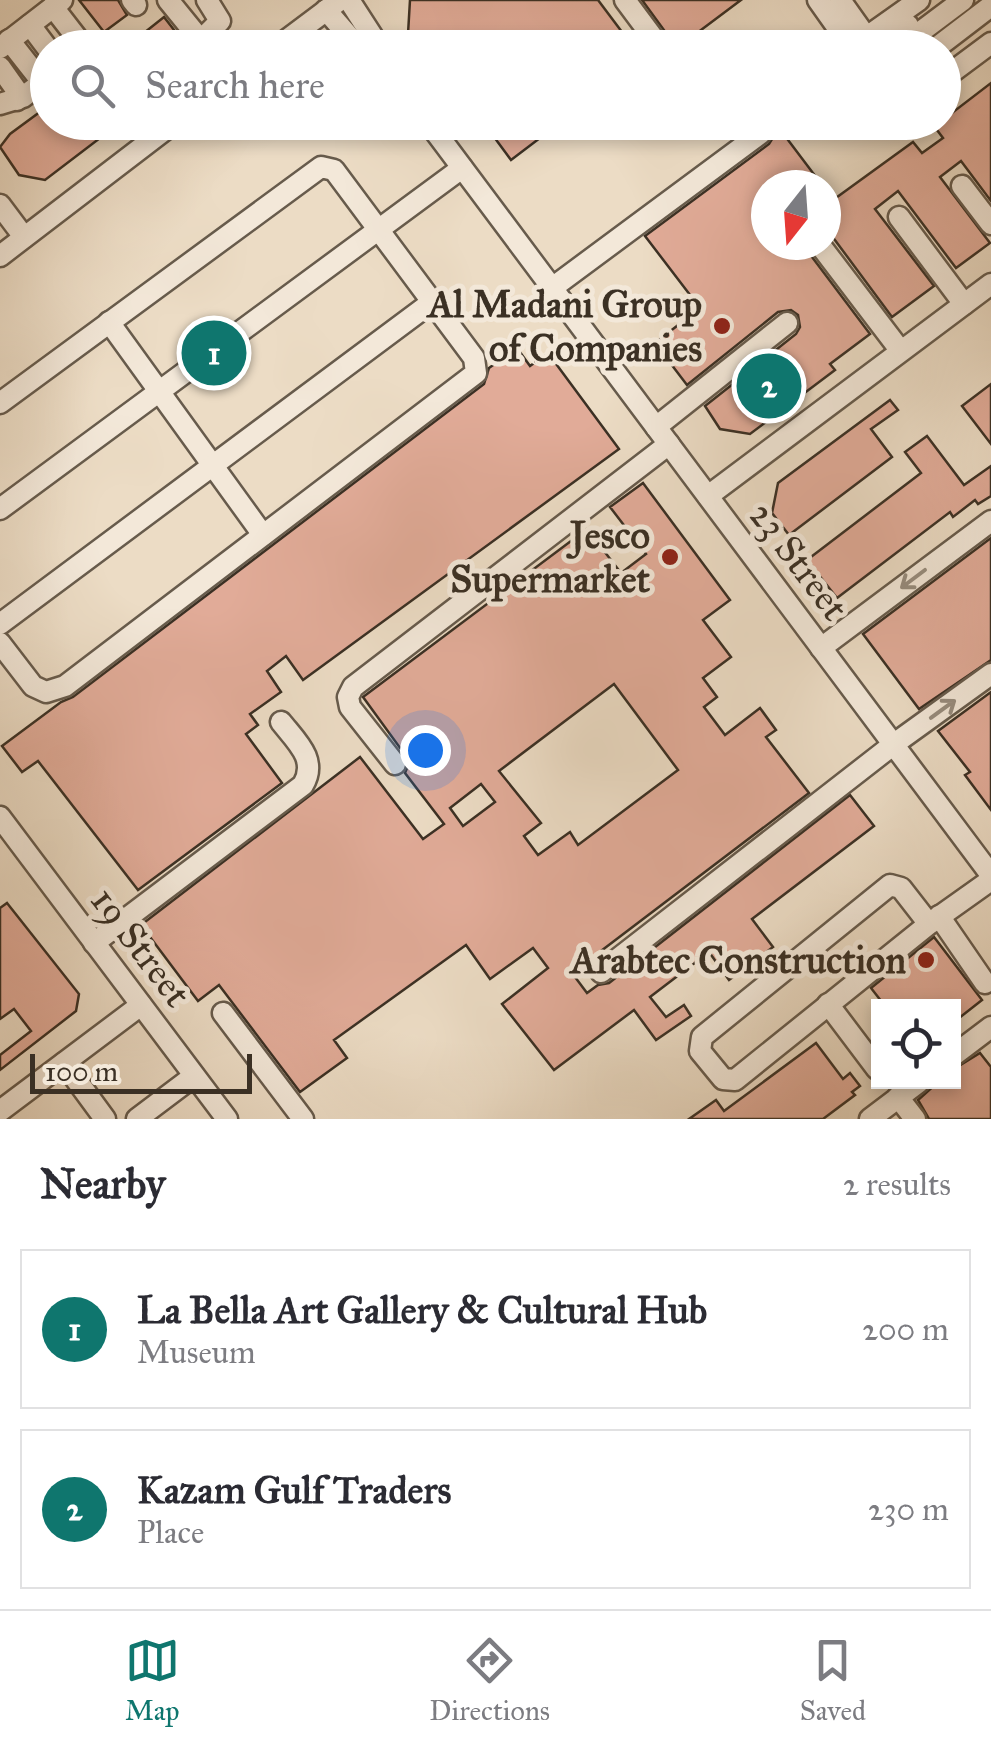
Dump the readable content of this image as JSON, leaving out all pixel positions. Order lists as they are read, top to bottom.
{
  "streets": {
    "street": ["23 Street", "19 Street"]
  },
  "places": ["Al Madani Group of Companies", "Jesco Supermarket", "Arabtec Construction"],
  "scale_bar": "100 m",
  "north": "bottom",
  "page": {
    "search": "Search here",
    "pins": ["1", "2"],
    "scale": "100 m",
    "heading": ["Nearby", "2 results"],
    "list": [
      {
        "mark": "1",
        "name": "La Bella Art Gallery & Cultural Hub",
        "note": "Museum",
        "value": "200 m"
      },
      {
        "mark": "2",
        "name": "Kazam Gulf Traders",
        "note": "Place",
        "value": "230 m"
      }
    ],
    "nav": ["Map", "Directions", "Saved"]
  }
}
